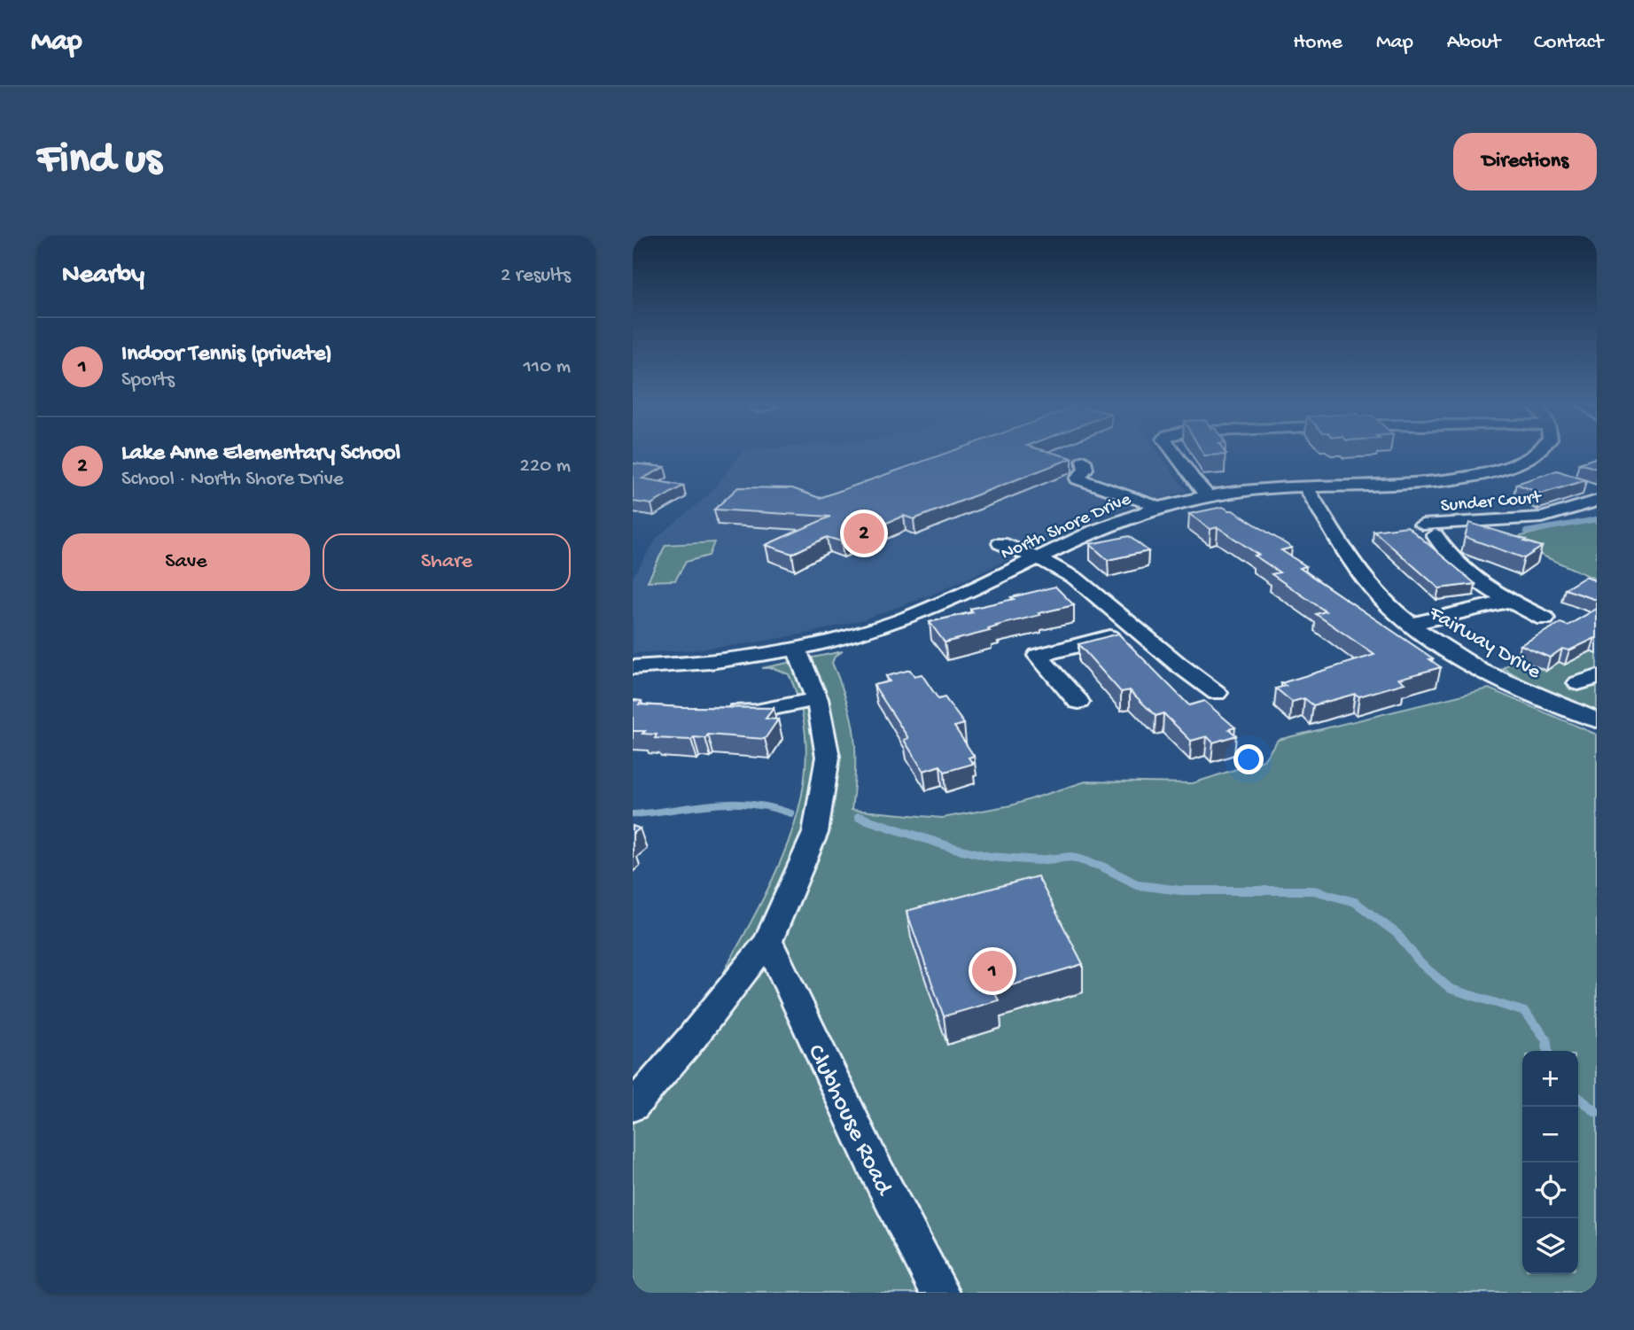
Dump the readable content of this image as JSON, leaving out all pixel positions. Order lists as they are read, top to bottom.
{
  "streets": {
    "street": [
      "Sunder Court",
      "North Shore Drive",
      "Fairway Drive",
      "Clubhouse Road"
    ]
  },
  "crossings": [
    ["Sunder Court", "North Shore Drive"],
    ["North Shore Drive", "Fairway Drive"]
  ],
  "page": {
    "header": "Map",
    "nav": [
      "Home",
      "Map",
      "About",
      "Contact"
    ],
    "buttons": [
      "Directions",
      ["Save", "Share"]
    ],
    "title": "Find us",
    "heading": ["Nearby", "2 results"],
    "list": [
      {
        "mark": "1",
        "name": "Indoor Tennis (private)",
        "note": "Sports",
        "value": "110 m"
      },
      {
        "mark": "2",
        "name": "Lake Anne Elementary School",
        "note": "School · North Shore Drive",
        "value": "220 m"
      }
    ],
    "pins": ["2", "1"],
    "map_buttons": ["+", "−"]
  }
}
